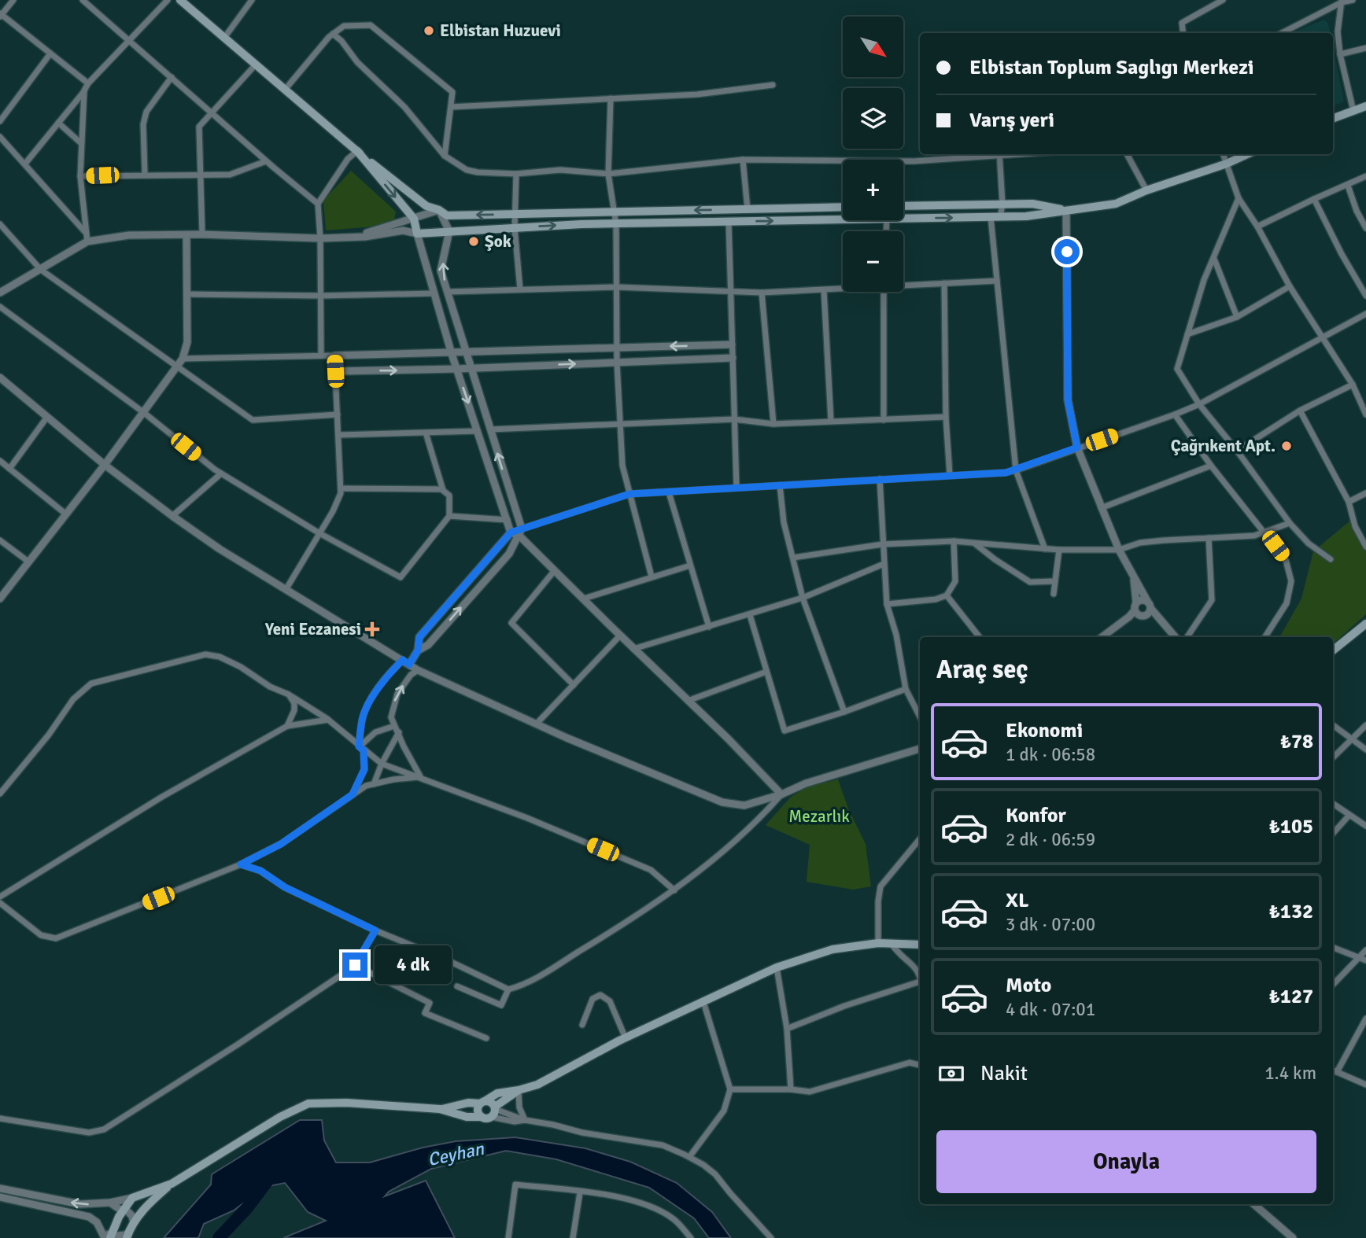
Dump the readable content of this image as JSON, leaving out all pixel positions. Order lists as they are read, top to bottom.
{
  "water": ["Ceyhan"],
  "parks": ["Mezarlık"],
  "places": {
    "other": ["Elbistan Huzuevi", "Şok", "Çağrıkent Apt."],
    "health": ["Yeni Eczanesi"]
  },
  "north": "bottom right",
  "page": {
    "map_buttons": ["+", "−"],
    "banner": ["Elbistan Toplum Saglıgı Merkezi", "Varış yeri"],
    "heading": "Araç seç",
    "list": [
      {
        "name": "Ekonomi",
        "note": "1 dk · 06:58",
        "value": "₺78"
      },
      {
        "name": "Konfor",
        "note": "2 dk · 06:59",
        "value": "₺105"
      },
      {
        "name": "XL",
        "note": "3 dk · 07:00",
        "value": "₺132"
      },
      {
        "name": "Moto",
        "note": "4 dk · 07:01",
        "value": "₺127"
      }
    ],
    "bubble": "4 dk",
    "pay": ["Nakit", "1.4 km"],
    "buttons": "Onayla"
  }
}
